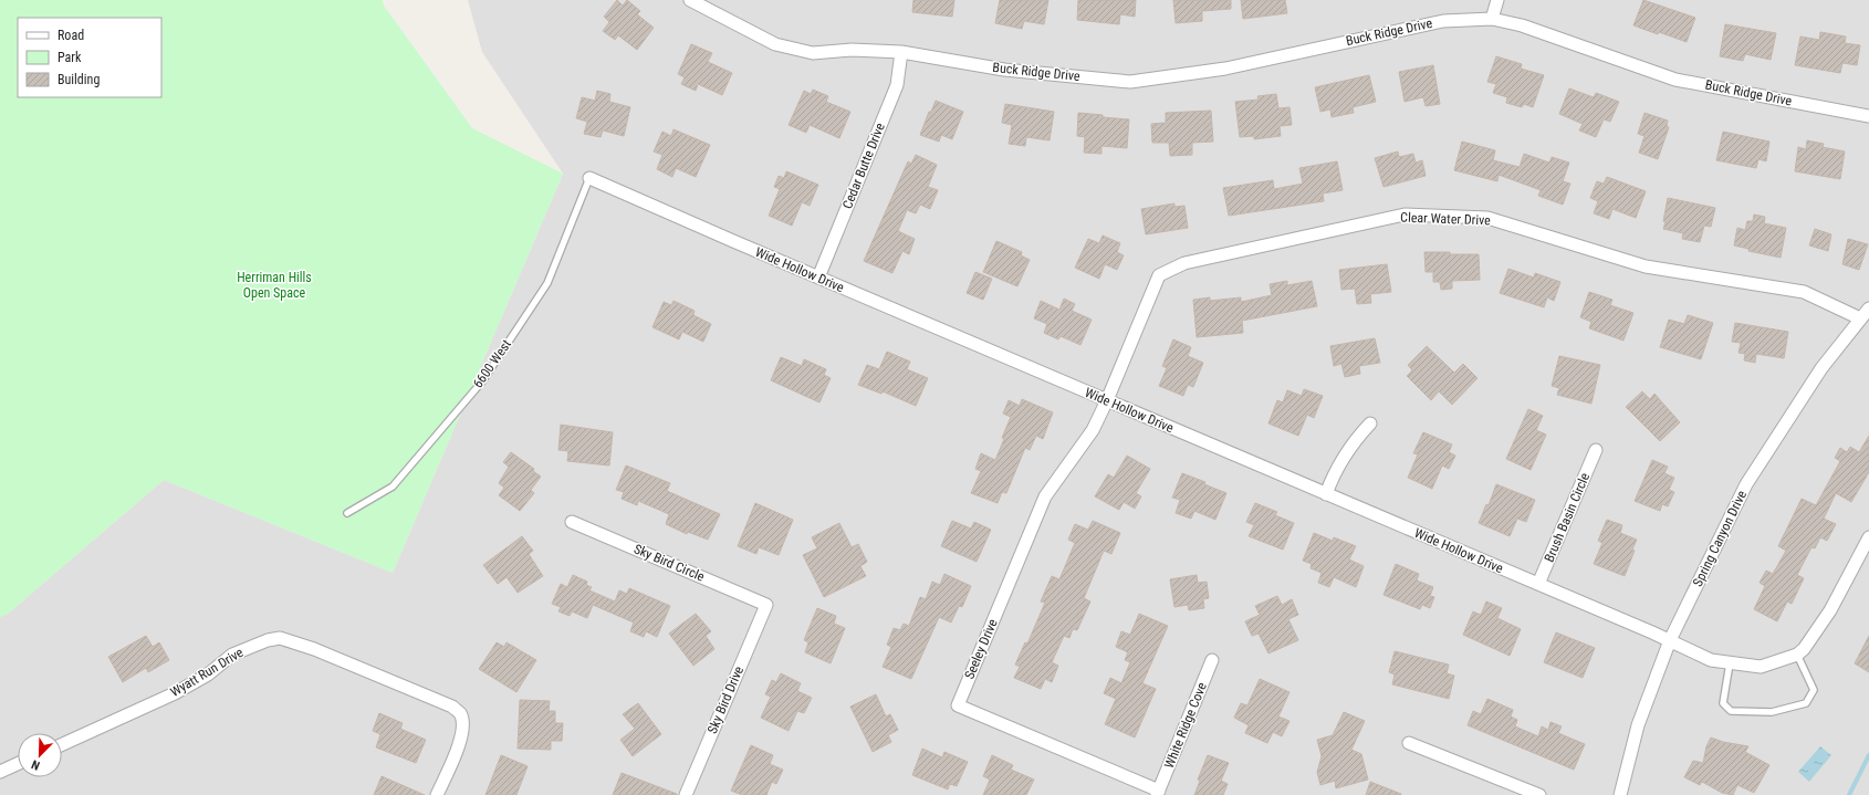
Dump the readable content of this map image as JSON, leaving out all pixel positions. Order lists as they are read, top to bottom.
{
  "streets": {
    "street": [
      "Buck Ridge Drive",
      "Cedar Butte Drive",
      "Clear Water Drive",
      "Wide Hollow Drive",
      "Brush Basin Circle",
      "Spring Canyon Drive",
      "Sky Bird Circle",
      "Seeley Drive",
      "Wyatt Run Drive",
      "Sky Bird Drive",
      "White Ridge Cove"
    ],
    "lane": ["6600 West"]
  },
  "crossings": [
    ["Buck Ridge Drive", "Cedar Butte Drive"],
    ["Cedar Butte Drive", "Wide Hollow Drive"],
    ["Clear Water Drive", "Wide Hollow Drive"],
    ["Clear Water Drive", "Spring Canyon Drive"],
    ["Clear Water Drive", "Seeley Drive"],
    ["Wide Hollow Drive", "6600 West"],
    ["Wide Hollow Drive", "Brush Basin Circle"],
    ["Wide Hollow Drive", "Spring Canyon Drive"],
    ["Wide Hollow Drive", "Seeley Drive"],
    ["Sky Bird Circle", "Sky Bird Drive"],
    ["Seeley Drive", "White Ridge Cove"]
  ],
  "parks": ["Herriman Hills Open Space"],
  "legend": ["Road", "Park", "Building"],
  "north": "bottom left"
}
